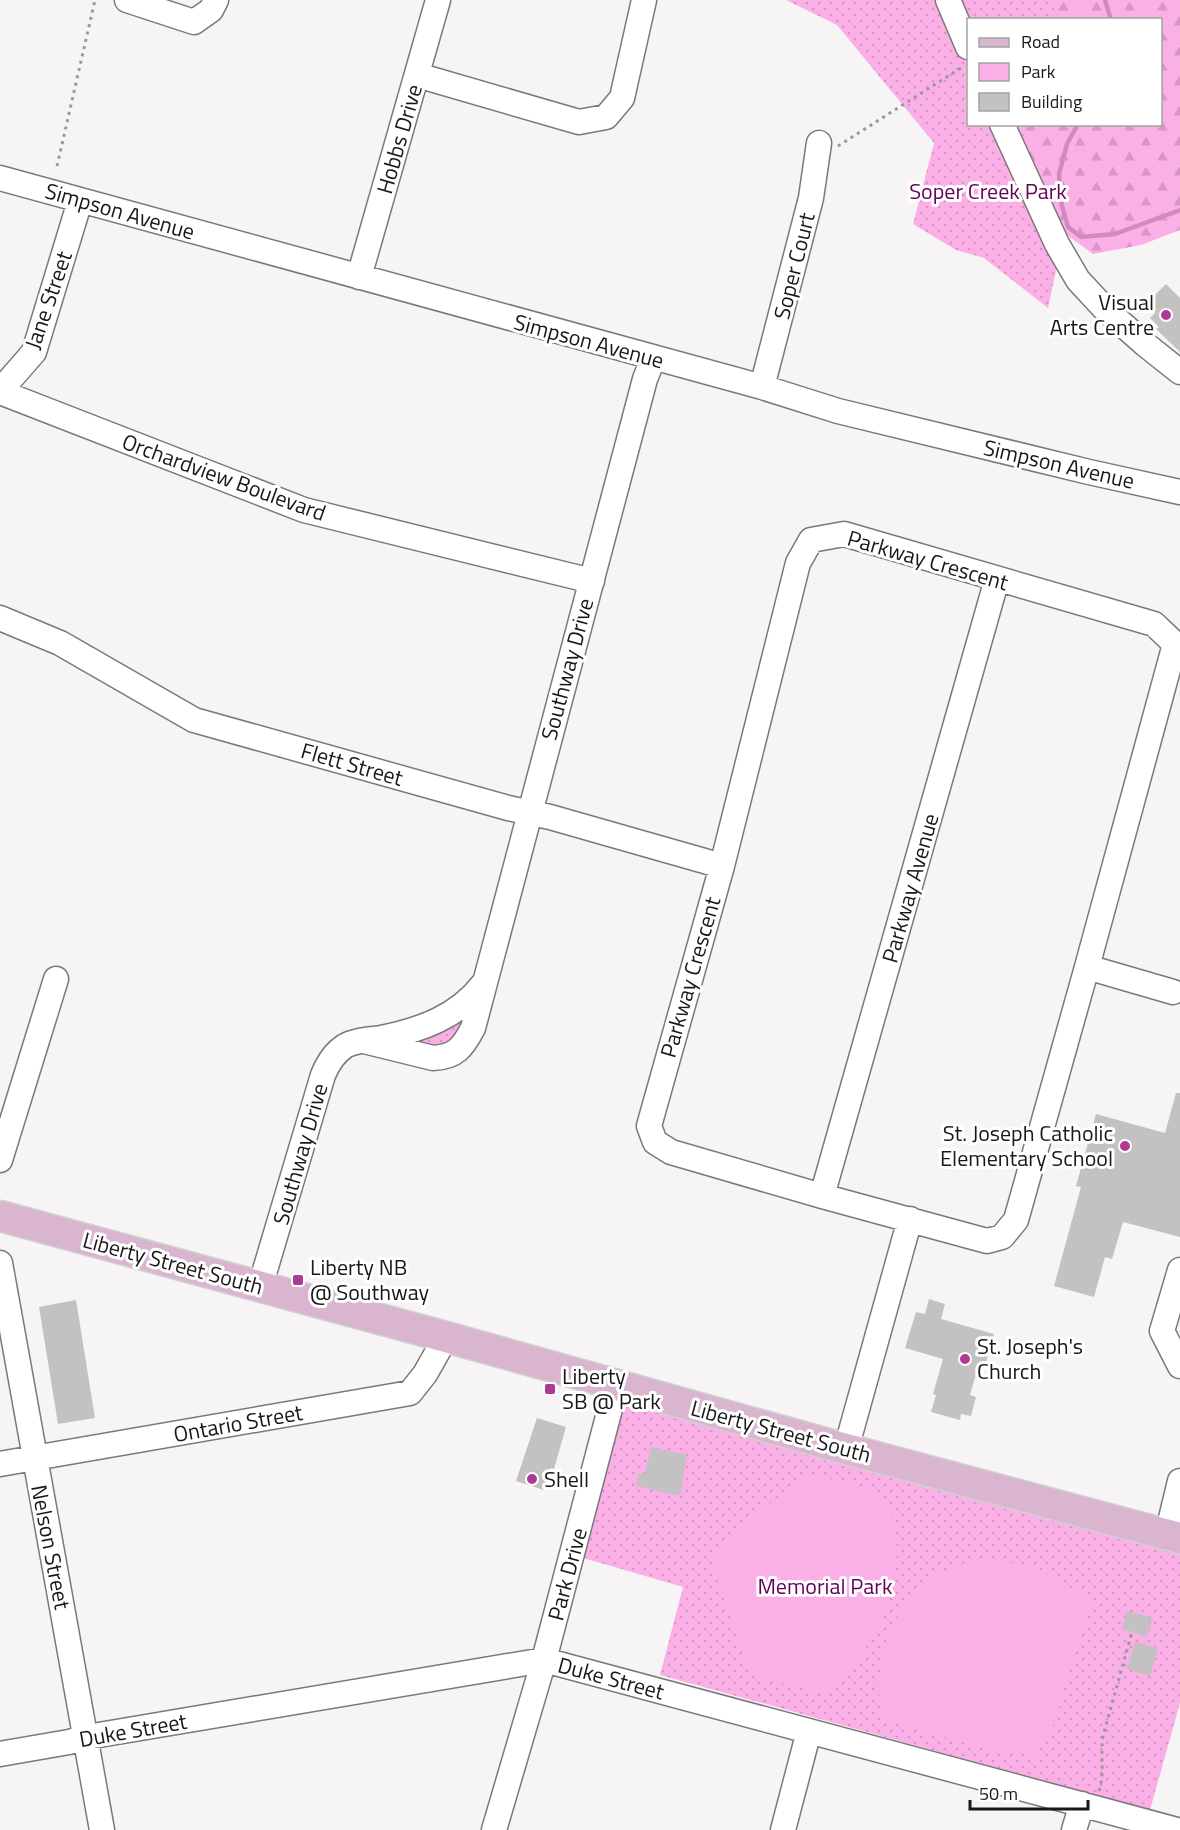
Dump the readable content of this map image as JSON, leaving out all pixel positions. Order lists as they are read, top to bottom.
{
  "streets": {
    "main road": ["Liberty Street South"],
    "street": [
      "Hobbs Drive",
      "Simpson Avenue",
      "Soper Court",
      "Jane Street",
      "Orchardview Boulevard",
      "Parkway Crescent",
      "Southway Drive",
      "Flett Street",
      "Parkway Avenue",
      "Ontario Street",
      "Nelson Street",
      "Park Drive",
      "Duke Street"
    ]
  },
  "crossings": [
    ["Hobbs Drive", "Simpson Avenue"],
    ["Simpson Avenue", "Soper Court"],
    ["Simpson Avenue", "Jane Street"],
    ["Simpson Avenue", "Southway Drive"],
    ["Jane Street", "Orchardview Boulevard"],
    ["Orchardview Boulevard", "Southway Drive"],
    ["Parkway Crescent", "Flett Street"],
    ["Parkway Crescent", "Parkway Avenue"],
    ["Southway Drive", "Flett Street"],
    ["Southway Drive", "Liberty Street South"],
    ["Liberty Street South", "Ontario Street"],
    ["Liberty Street South", "Park Drive"],
    ["Ontario Street", "Nelson Street"],
    ["Nelson Street", "Duke Street"],
    ["Park Drive", "Duke Street"]
  ],
  "parks": ["Soper Creek Park", "Memorial Park"],
  "places": {
    "other": [
      "Visual Arts Centre",
      "St. Joseph Catholic Elementary School",
      "St. Joseph's Church",
      "Shell"
    ],
    "transit": ["Liberty NB @ Southway", "Liberty SB @ Park"]
  },
  "legend": ["Road", "Park", "Building"],
  "scale_bar": "50 m"
}
